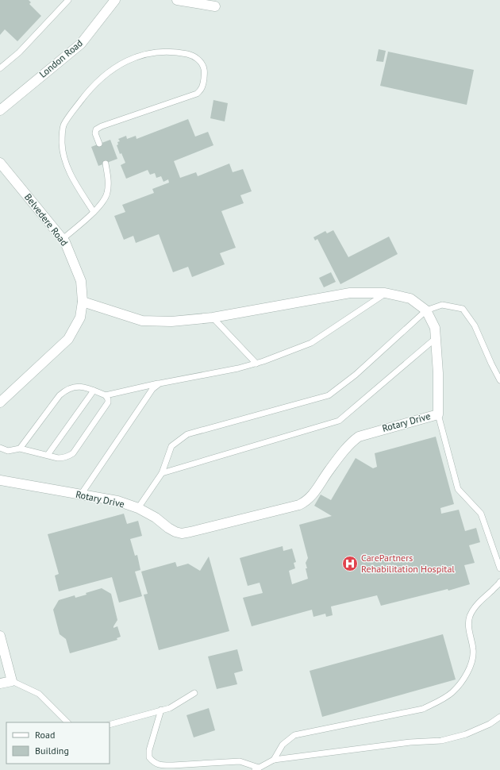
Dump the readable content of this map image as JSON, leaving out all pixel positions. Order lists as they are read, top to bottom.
{
  "streets": {
    "street": ["London Road", "Belvedere Road", "Rotary Drive"]
  },
  "crossings": [
    ["Belvedere Road", "Rotary Drive"]
  ],
  "places": {
    "hospital": ["CarePartners Rehabilitation Hospital"]
  },
  "legend": ["Road", "Building"]
}
